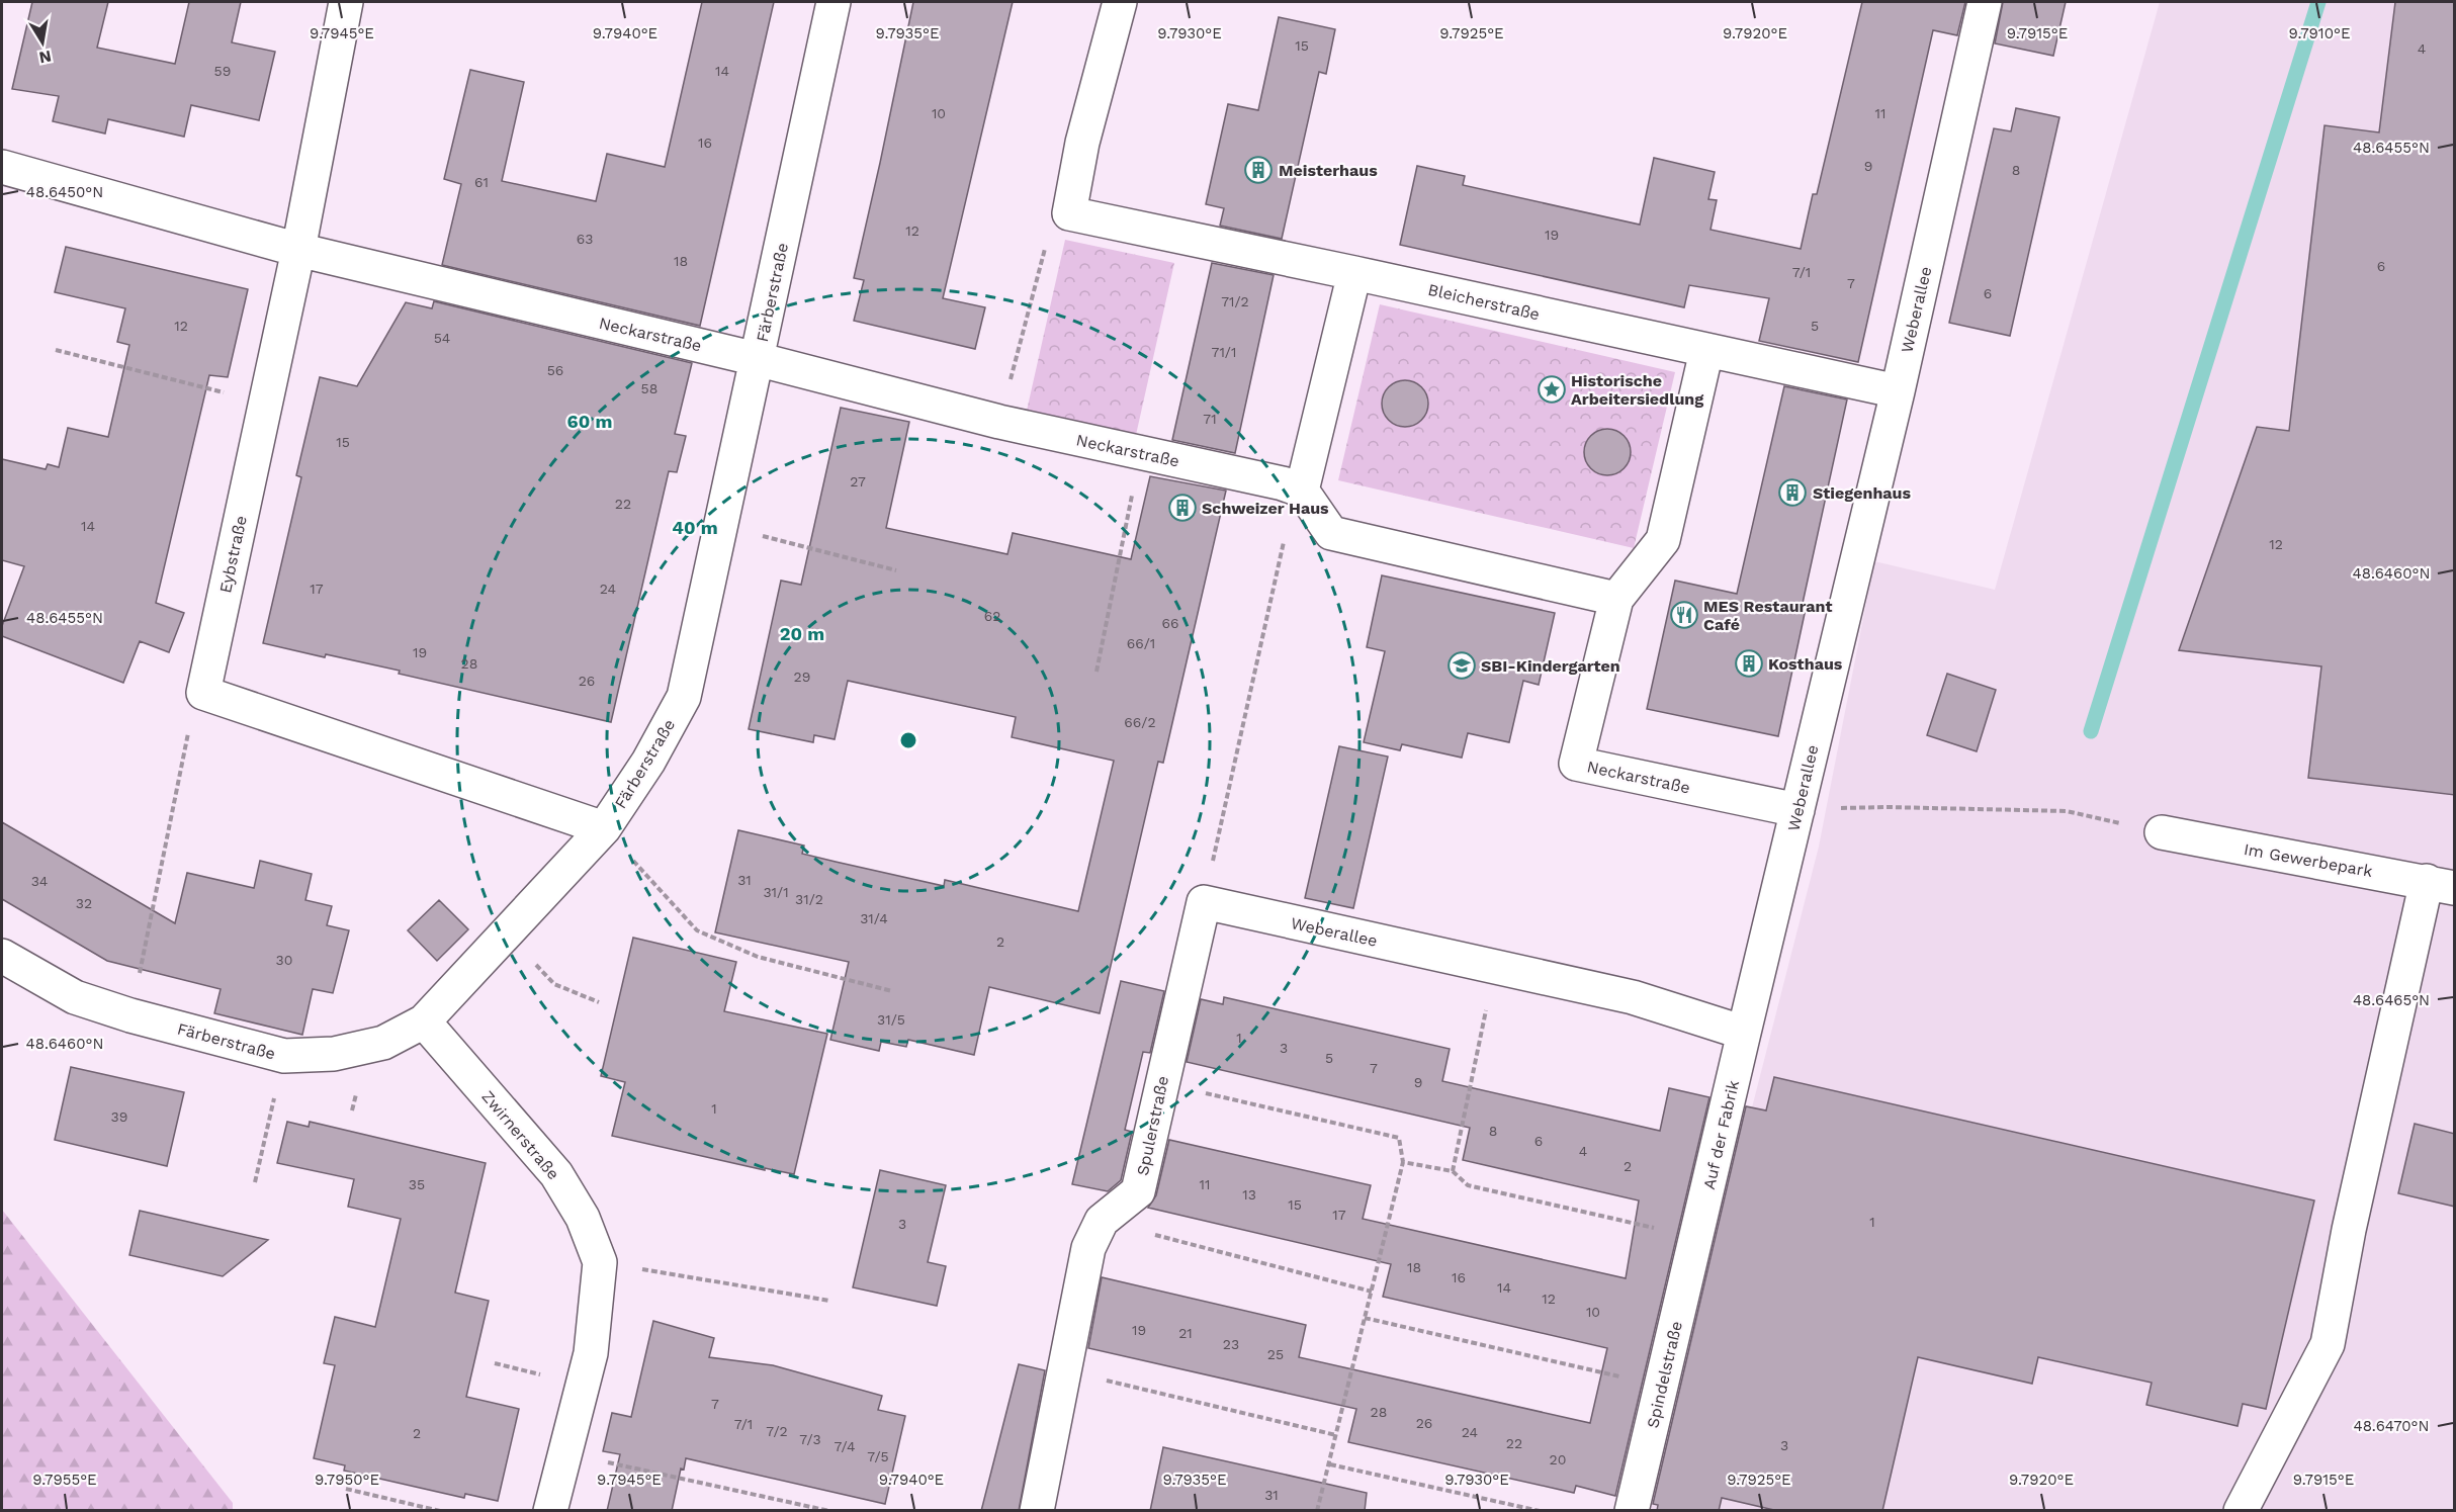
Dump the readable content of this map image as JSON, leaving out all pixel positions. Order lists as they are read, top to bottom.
{
  "streets": {
    "street": [
      "Färberstraße",
      "Bleicherstraße",
      "Weberallee",
      "Neckarstraße",
      "Eybstraße",
      "Im Gewerbepark",
      "Spulerstraße",
      "Zwirnerstraße",
      "Auf der Fabrik",
      "Spindelstraße"
    ]
  },
  "crossings": [
    ["Färberstraße", "Neckarstraße"],
    ["Färberstraße", "Eybstraße"],
    ["Färberstraße", "Zwirnerstraße"],
    ["Bleicherstraße", "Weberallee"],
    ["Bleicherstraße", "Neckarstraße"],
    ["Weberallee", "Neckarstraße"],
    ["Weberallee", "Spulerstraße"],
    ["Weberallee", "Auf der Fabrik"],
    ["Neckarstraße", "Eybstraße"],
    ["Auf der Fabrik", "Spindelstraße"]
  ],
  "places": {
    "building": [
      "Meisterhaus",
      "Stiegenhaus",
      "Schweizer Haus",
      "Kosthaus"
    ],
    "place": ["Historische Arbeitersiedlung"],
    "restaurant": ["MES Restaurant Café"],
    "school or university": ["SBI-Kindergarten"]
  },
  "house_numbers": [
    "15",
    "4",
    "59",
    "14",
    "10",
    "11",
    "16",
    "9",
    "8",
    "61",
    "12",
    "19",
    "63",
    "18",
    "6",
    "7/1",
    "7",
    "6",
    "71/2",
    "12",
    "5",
    "54",
    "71/1",
    "56",
    "58",
    "71",
    "15",
    "27",
    "22",
    "14",
    "12",
    "17",
    "24",
    "62",
    "66",
    "66/1",
    "19",
    "28",
    "29",
    "26",
    "66/2",
    "31",
    "34",
    "31/1",
    "31/2",
    "32",
    "31/4",
    "2",
    "30",
    "31/5",
    "1",
    "3",
    "5",
    "7",
    "9",
    "1",
    "39",
    "8",
    "6",
    "4",
    "2",
    "35",
    "11",
    "13",
    "15",
    "17",
    "1",
    "3",
    "18",
    "16",
    "14",
    "12",
    "10",
    "19",
    "21",
    "23",
    "25",
    "7",
    "28",
    "26",
    "7/1",
    "7/2",
    "24",
    "2",
    "7/3",
    "22",
    "3",
    "7/4",
    "7/5",
    "20",
    "31"
  ],
  "north": "bottom",
  "coordinates": [
    "9.7945°E",
    "9.7940°E",
    "9.7935°E",
    "9.7930°E",
    "9.7925°E",
    "9.7920°E",
    "9.7915°E",
    "9.7910°E",
    "48.6455°N",
    "48.6450°N",
    "48.6460°N",
    "48.6465°N",
    "48.6470°N",
    "9.7955°E",
    "9.7950°E"
  ],
  "rings": ["60 m", "40 m", "20 m"]
}
